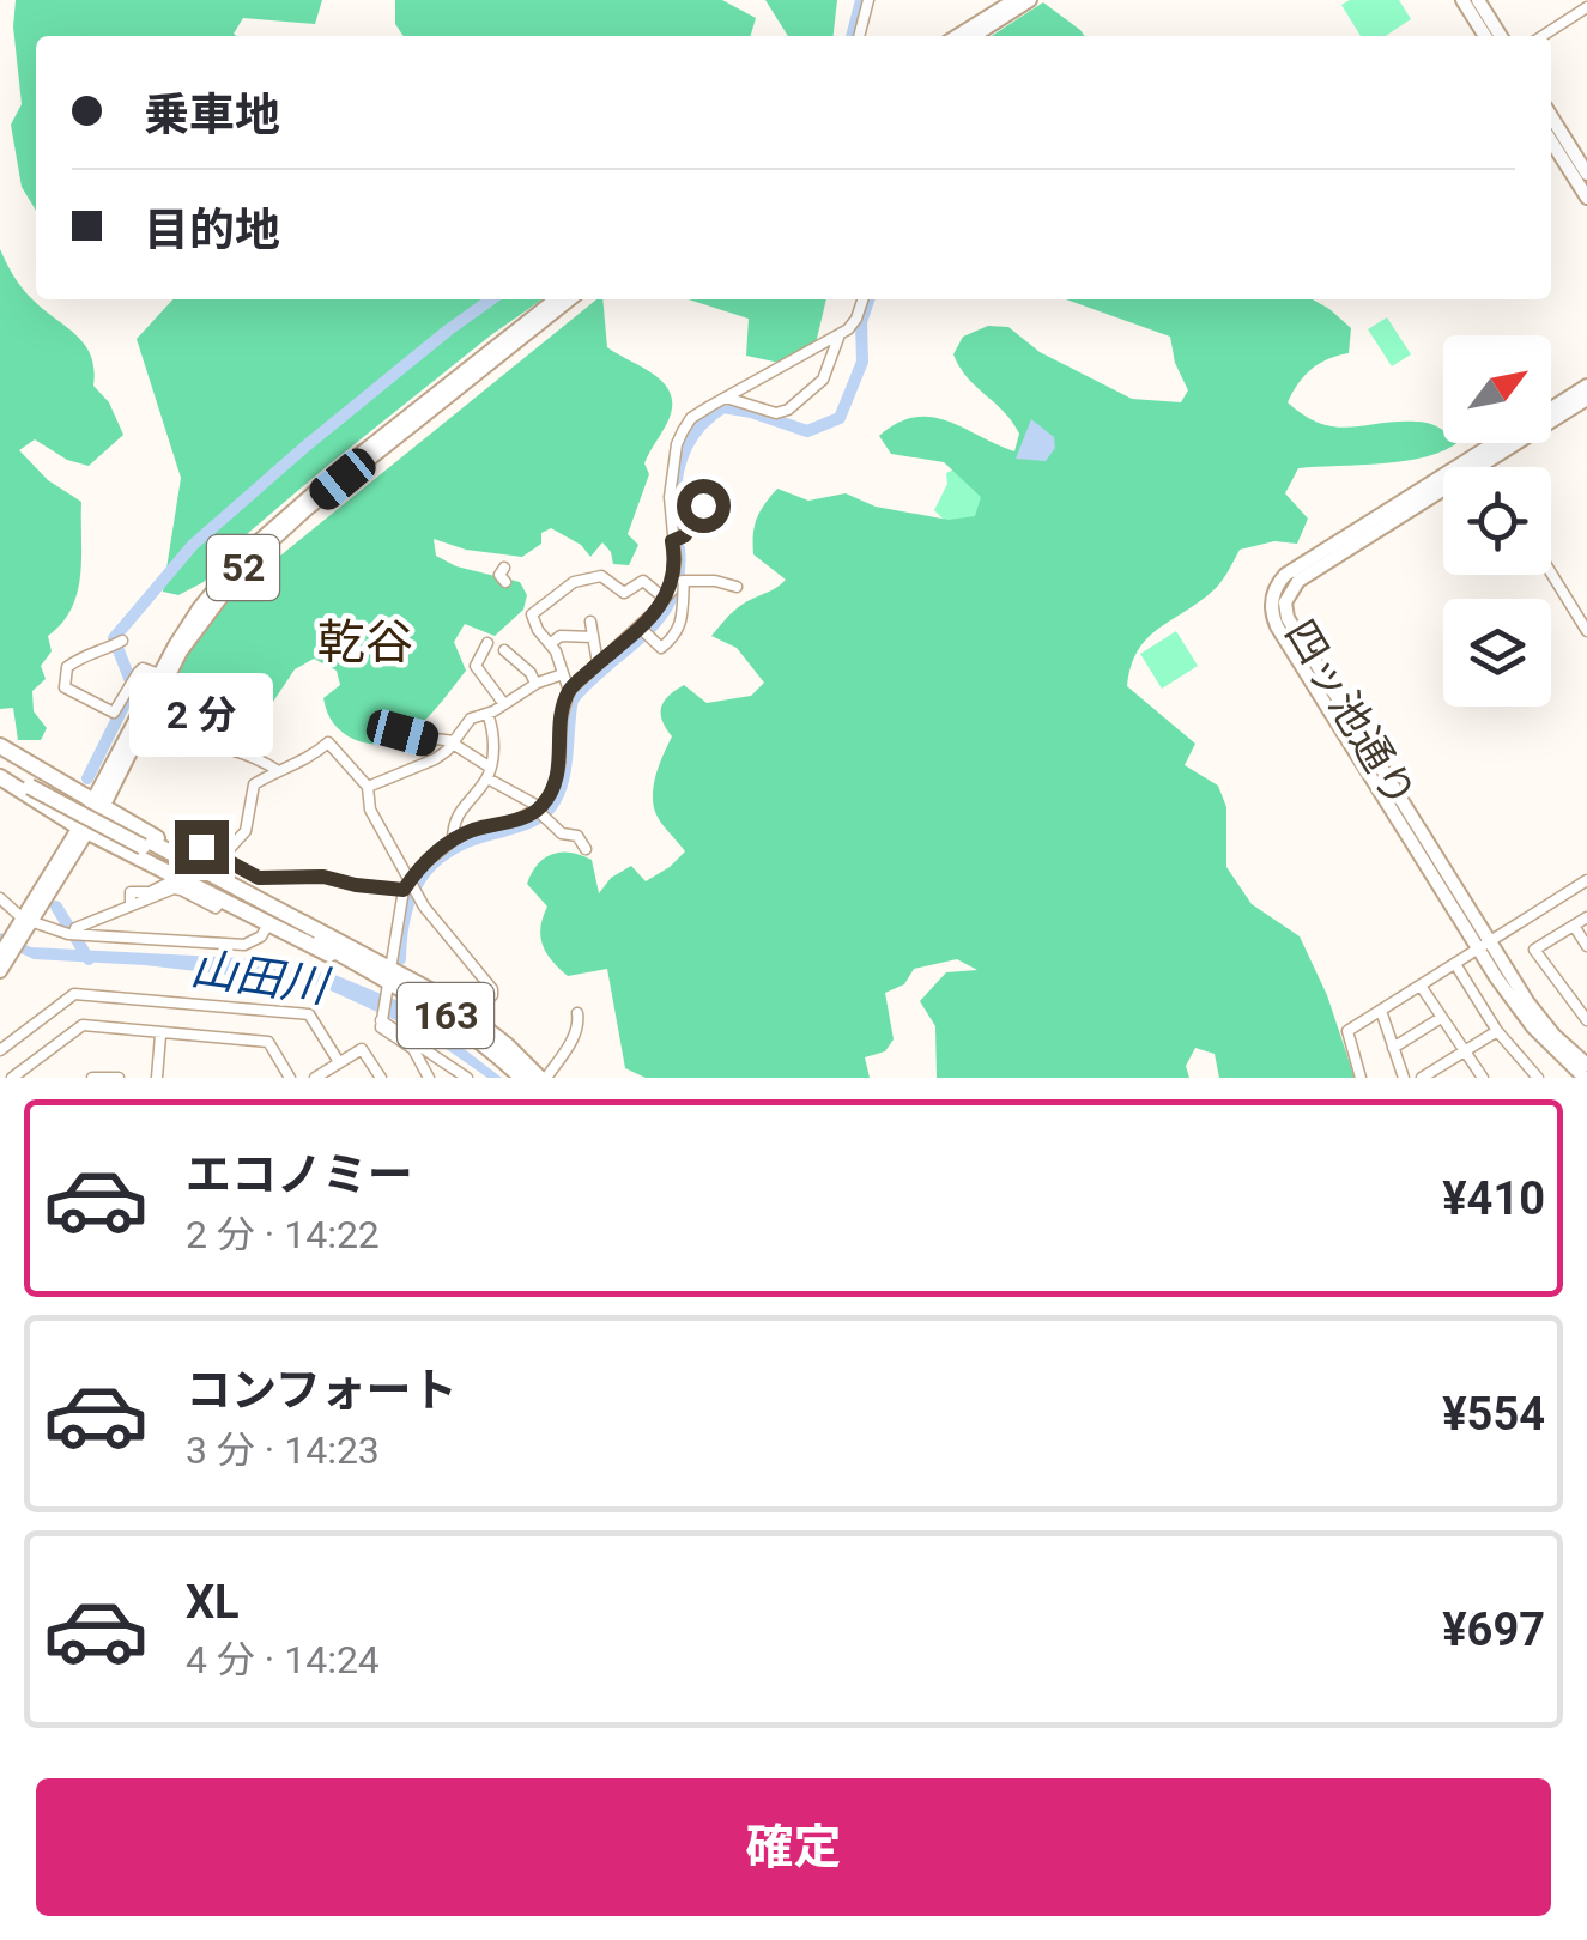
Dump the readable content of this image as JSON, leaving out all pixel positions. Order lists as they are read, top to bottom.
{
  "streets": {
    "highway": ["163"],
    "main road": ["52", "四ッ池通り"]
  },
  "crossings": [
    ["52", "163"]
  ],
  "districts": ["乾谷"],
  "water": ["山田川"],
  "north": "top right",
  "page": {
    "banner": ["乗車地", "目的地"],
    "bubble": "2 分",
    "list": [
      {
        "name": "エコノミー",
        "note": "2 分 · 14:22",
        "value": "¥410"
      },
      {
        "name": "コンフォート",
        "note": "3 分 · 14:23",
        "value": "¥554"
      },
      {
        "name": "XL",
        "note": "4 分 · 14:24",
        "value": "¥697"
      }
    ],
    "buttons": "確定"
  }
}
